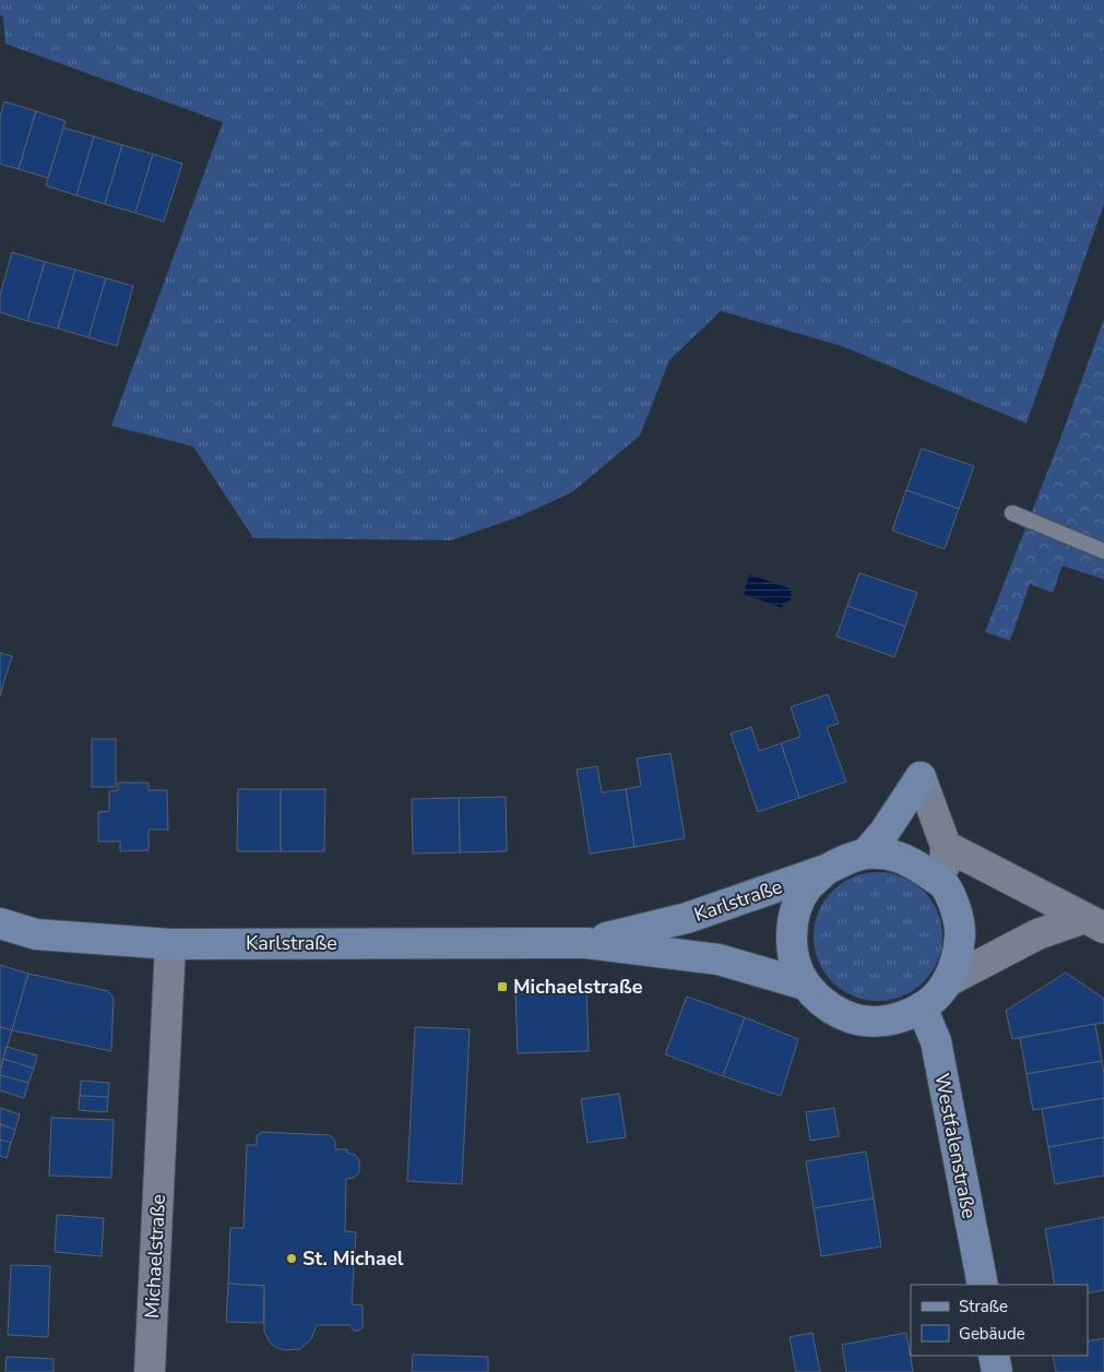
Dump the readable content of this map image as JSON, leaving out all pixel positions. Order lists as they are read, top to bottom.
{
  "streets": {
    "street": ["Karlstraße", "Westfalenstraße", "Michaelstraße"]
  },
  "crossings": [
    ["Karlstraße", "Westfalenstraße"],
    ["Karlstraße", "Michaelstraße"]
  ],
  "places": {
    "transit": ["Michaelstraße"],
    "other": ["St. Michael"]
  },
  "legend": ["Straße", "Gebäude"]
}
